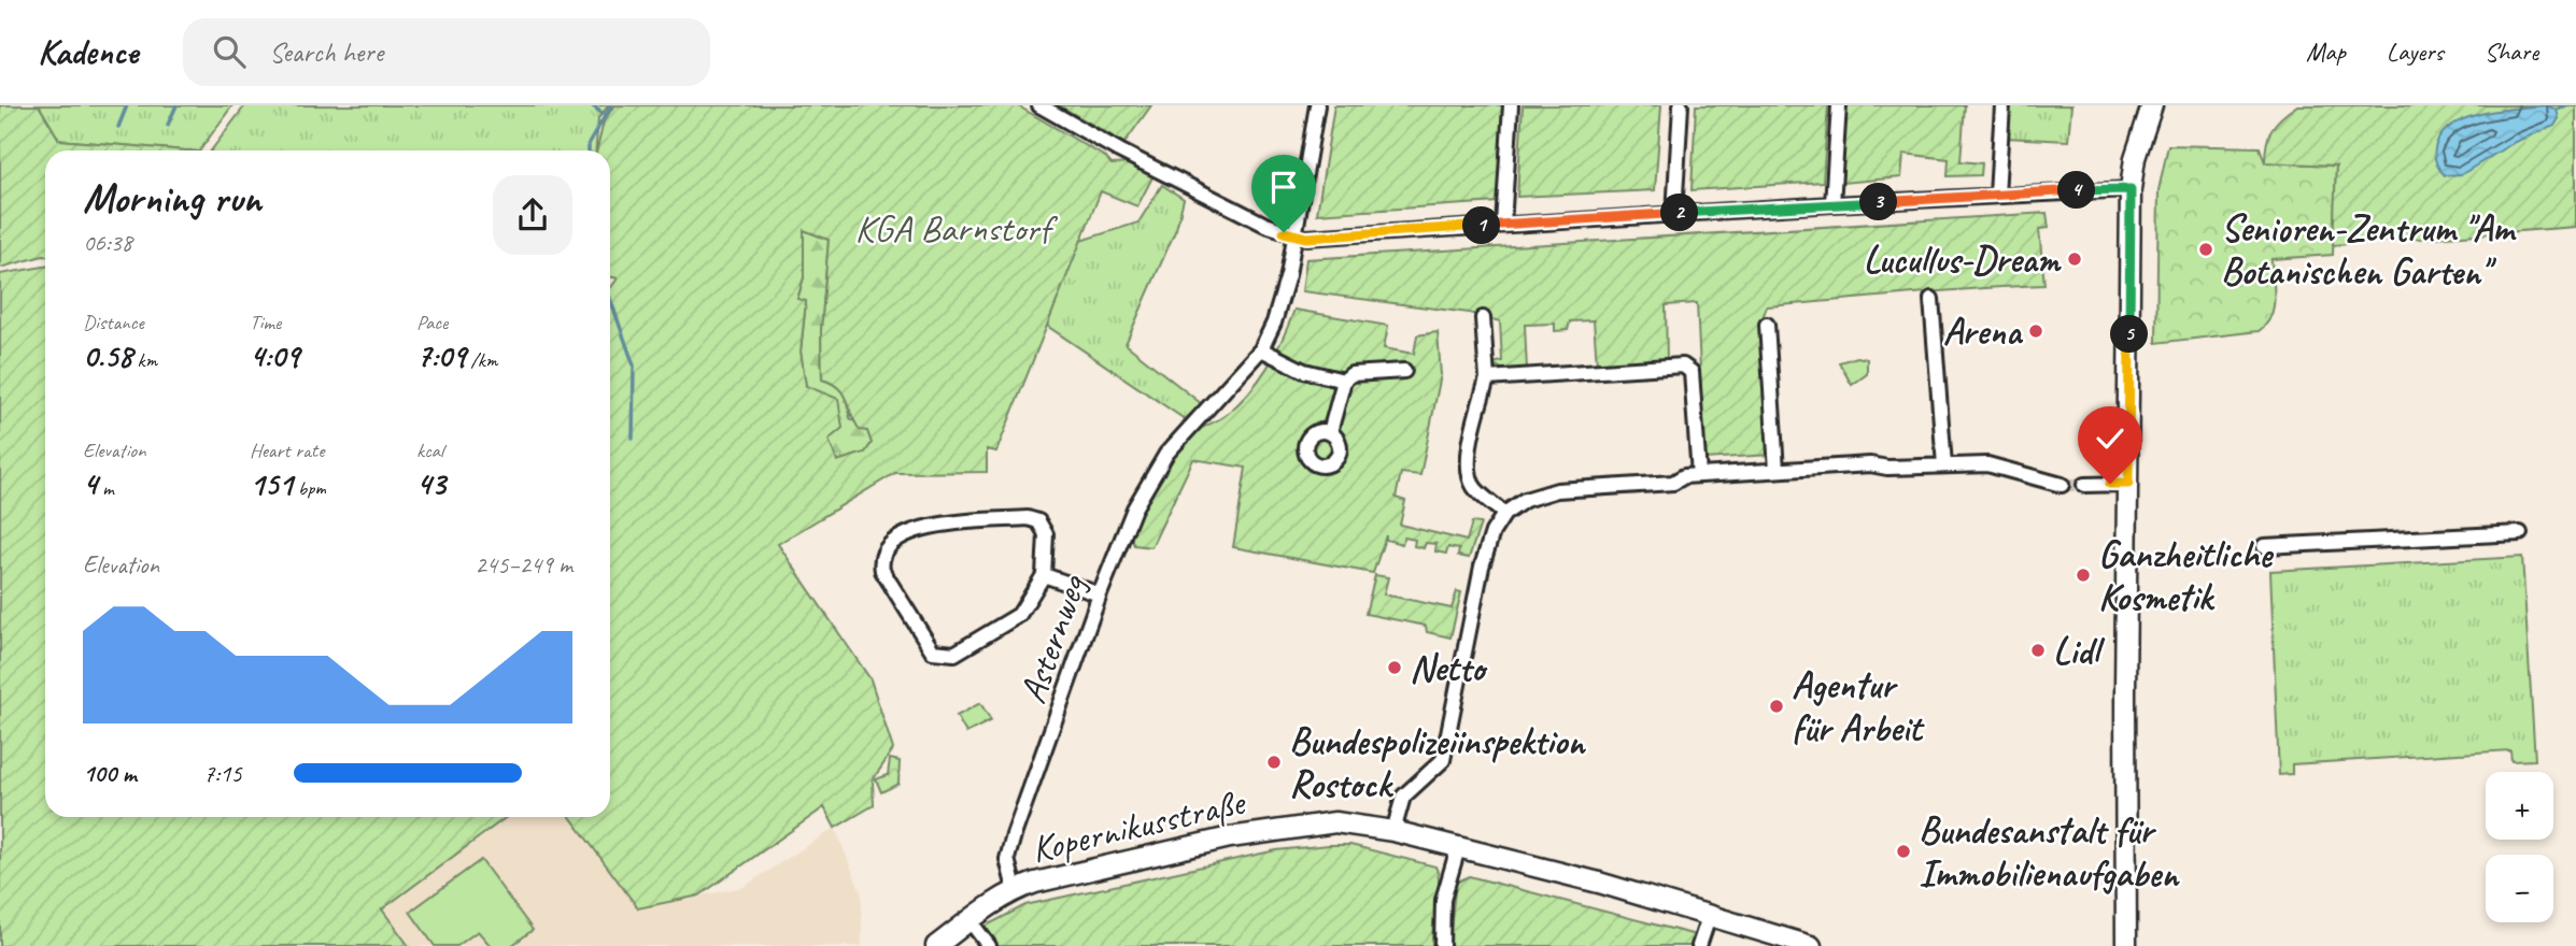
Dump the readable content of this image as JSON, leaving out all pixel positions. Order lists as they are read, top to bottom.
{
  "streets": {
    "street": ["Asternweg", "Kopernikusstraße"]
  },
  "crossings": [
    ["Asternweg", "Kopernikusstraße"]
  ],
  "parks": ["KGA Barnstorf"],
  "places": [
    "Senioren-Zentrum \"Am Botanischen Garten\"",
    "Lucullus-Dream",
    "Arena",
    "Ganzheitliche Kosmetik",
    "Lidl",
    "Netto",
    "Agentur für Arbeit",
    "Bundespolizeiinspektion Rostock",
    "Bundesanstalt für Immobilienaufgaben"
  ],
  "page": {
    "header": "Kadence",
    "search": "Search here",
    "nav": ["Map", "Layers", "Share"],
    "heading": ["Morning run", "06:38"],
    "pins": [
      "4",
      "3",
      "2",
      "1",
      "5"
    ],
    "stats": [
      ["Distance", "0.58 km"],
      ["Time", "4:09"],
      ["Pace", "7:09 /km"],
      ["Elevation", "4 m"],
      ["Heart rate", "151 bpm"],
      ["kcal", "43"]
    ],
    "chart": ["Elevation", "245–249 m"],
    "list": [
      {
        "name": "100 m",
        "note": "7:15"
      }
    ],
    "map_buttons": ["+", "−"]
  }
}
